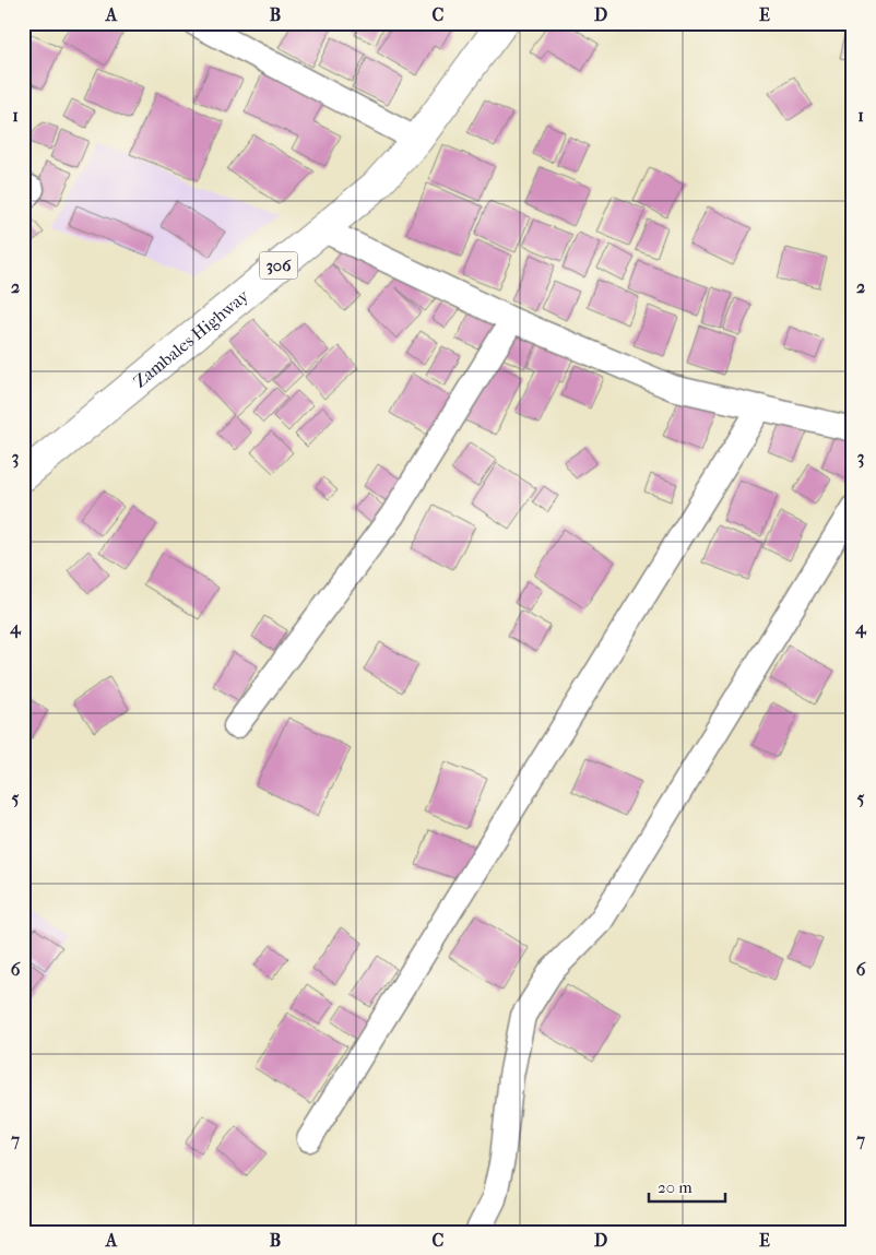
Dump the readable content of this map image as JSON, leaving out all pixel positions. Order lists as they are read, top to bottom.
{
  "streets": {
    "main road": ["306", "Zambales Highway"]
  },
  "scale_bar": "20 m",
  "grid": {
    "columns": [
      "A",
      "B",
      "C",
      "D",
      "E"
    ],
    "rows": [
      "1",
      "2",
      "3",
      "4",
      "5",
      "6",
      "7"
    ]
  }
}
